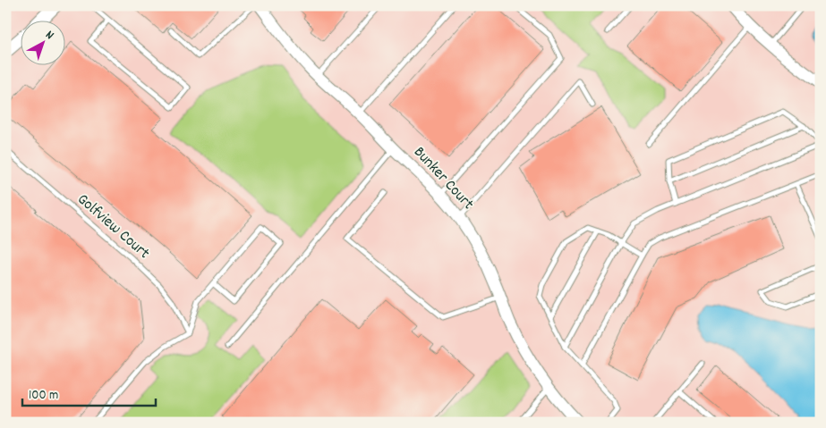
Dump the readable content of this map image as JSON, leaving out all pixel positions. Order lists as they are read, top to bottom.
{
  "streets": {
    "street": ["Bunker Court"],
    "lane": ["Golfview Court"]
  },
  "scale_bar": "100 m",
  "north": "top right"
}
